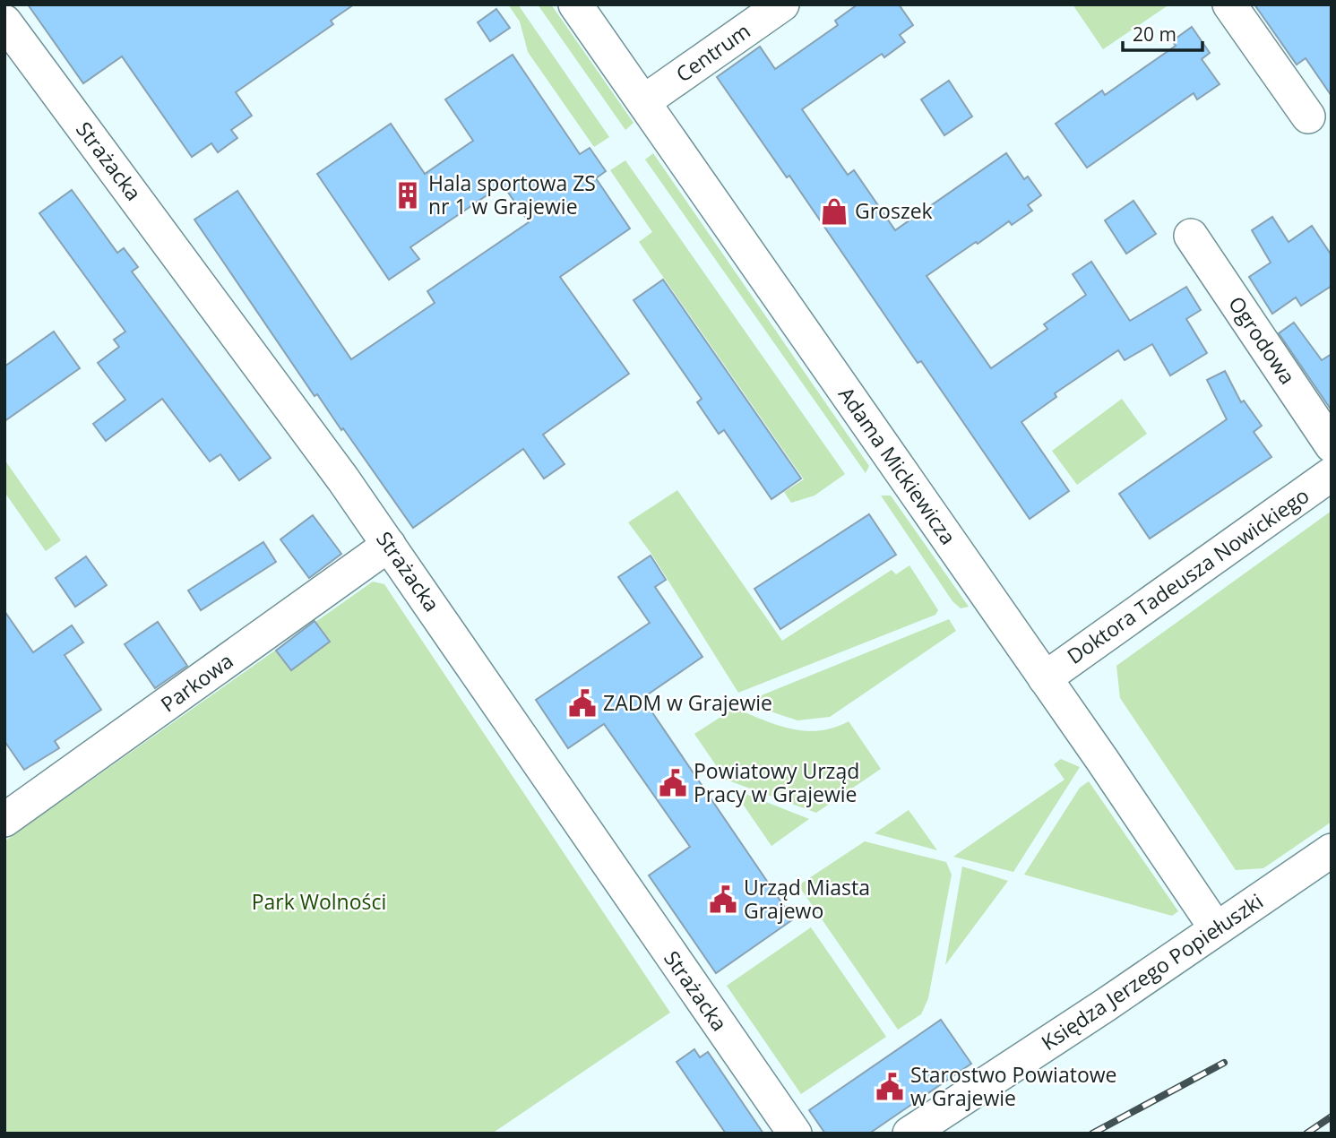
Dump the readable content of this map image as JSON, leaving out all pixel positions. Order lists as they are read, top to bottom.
{
  "streets": {
    "street": [
      "Centrum",
      "Strażacka",
      "Ogrodowa",
      "Adama Mickiewicza",
      "Doktora Tadeusza Nowickiego",
      "Parkowa",
      "Księdza Jerzego Popiełuszki"
    ]
  },
  "crossings": [
    ["Centrum", "Adama Mickiewicza"],
    ["Strażacka", "Parkowa"],
    ["Adama Mickiewicza", "Doktora Tadeusza Nowickiego"],
    ["Adama Mickiewicza", "Księdza Jerzego Popiełuszki"]
  ],
  "parks": ["Park Wolności"],
  "places": {
    "building": ["Hala sportowa ZS nr 1 w Grajewie"],
    "shop": ["Groszek"],
    "public building": [
      "ZADM w Grajewie",
      "Powiatowy Urząd Pracy w Grajewie",
      "Urząd Miasta Grajewo",
      "Starostwo Powiatowe w Grajewie"
    ]
  },
  "scale_bar": "20 m"
}
